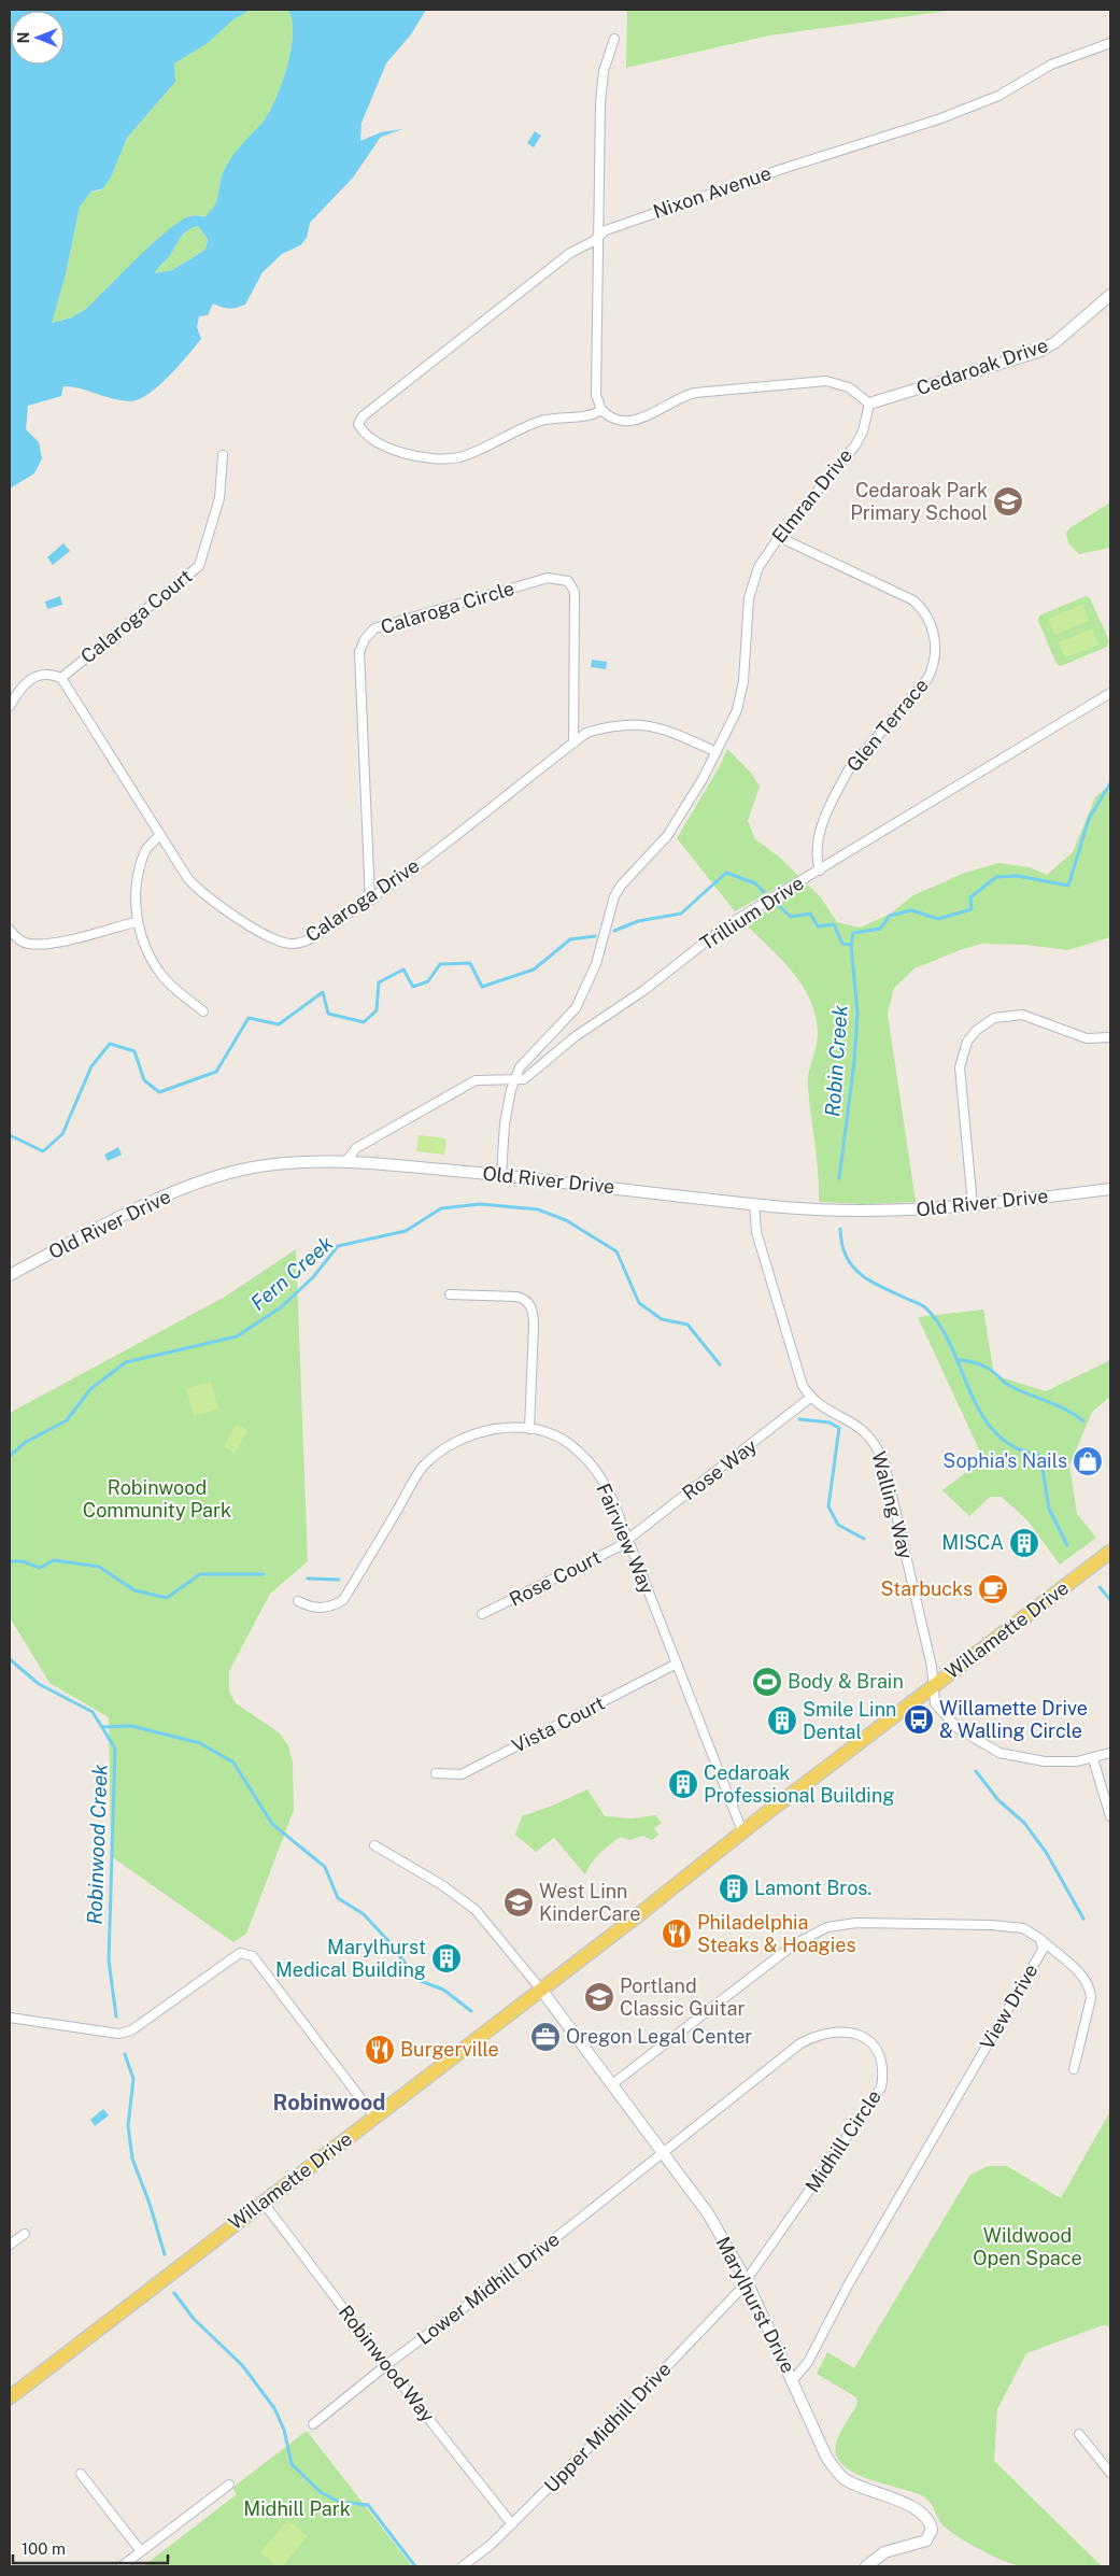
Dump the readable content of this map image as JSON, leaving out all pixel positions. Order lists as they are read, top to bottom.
{
  "streets": {
    "main road": ["Willamette Drive"],
    "street": [
      "Nixon Avenue",
      "Cedaroak Drive",
      "Elmran Drive",
      "Calaroga Circle",
      "Calaroga Court",
      "Glen Terrace",
      "Calaroga Drive",
      "Trillium Drive",
      "Old River Drive",
      "Rose Way",
      "Walling Way",
      "Fairview Way",
      "Rose Court",
      "Vista Court",
      "View Drive",
      "Midhill Circle",
      "Lower Midhill Drive",
      "Marylhurst Drive",
      "Robinwood Way",
      "Upper Midhill Drive"
    ]
  },
  "crossings": [
    ["Cedaroak Drive", "Elmran Drive"],
    ["Elmran Drive", "Glen Terrace"],
    ["Elmran Drive", "Calaroga Drive"],
    ["Elmran Drive", "Trillium Drive"],
    ["Elmran Drive", "Old River Drive"],
    ["Calaroga Circle", "Calaroga Drive"],
    ["Calaroga Court", "Calaroga Drive"],
    ["Glen Terrace", "Trillium Drive"],
    ["Trillium Drive", "Old River Drive"],
    ["Rose Way", "Walling Way"],
    ["Rose Way", "Fairview Way"],
    ["Rose Way", "Rose Court"],
    ["Walling Way", "Willamette Drive"],
    ["Fairview Way", "Rose Court"],
    ["Fairview Way", "Willamette Drive"],
    ["Fairview Way", "Vista Court"],
    ["Willamette Drive", "Marylhurst Drive"],
    ["Willamette Drive", "Robinwood Way"],
    ["View Drive", "Marylhurst Drive"],
    ["Midhill Circle", "Lower Midhill Drive"],
    ["Midhill Circle", "Marylhurst Drive"],
    ["Midhill Circle", "Upper Midhill Drive"],
    ["Lower Midhill Drive", "Marylhurst Drive"],
    ["Lower Midhill Drive", "Robinwood Way"],
    ["Marylhurst Drive", "Upper Midhill Drive"],
    ["Robinwood Way", "Upper Midhill Drive"]
  ],
  "districts": ["Robinwood"],
  "water": ["Robin Creek", "Fern Creek", "Robinwood Creek"],
  "parks": ["Robinwood Community Park", "Wildwood Open Space", "Midhill Park"],
  "places": {
    "school or university": ["Cedaroak Park Primary School", "West Linn KinderCare", "Portland Classic Guitar"],
    "shop": ["Sophia's Nails"],
    "building": [
      "MISCA",
      "Smile Linn Dental",
      "Cedaroak Professional Building",
      "Lamont Bros.",
      "Marylhurst Medical Building"
    ],
    "cafe": ["Starbucks"],
    "sports": ["Body & Brain"],
    "bus stop": ["Willamette Drive & Walling Circle"],
    "restaurant": ["Philadelphia Steaks & Hoagies", "Burgerville"],
    "office": ["Oregon Legal Center"]
  },
  "scale_bar": "100 m",
  "north": "left"
}
